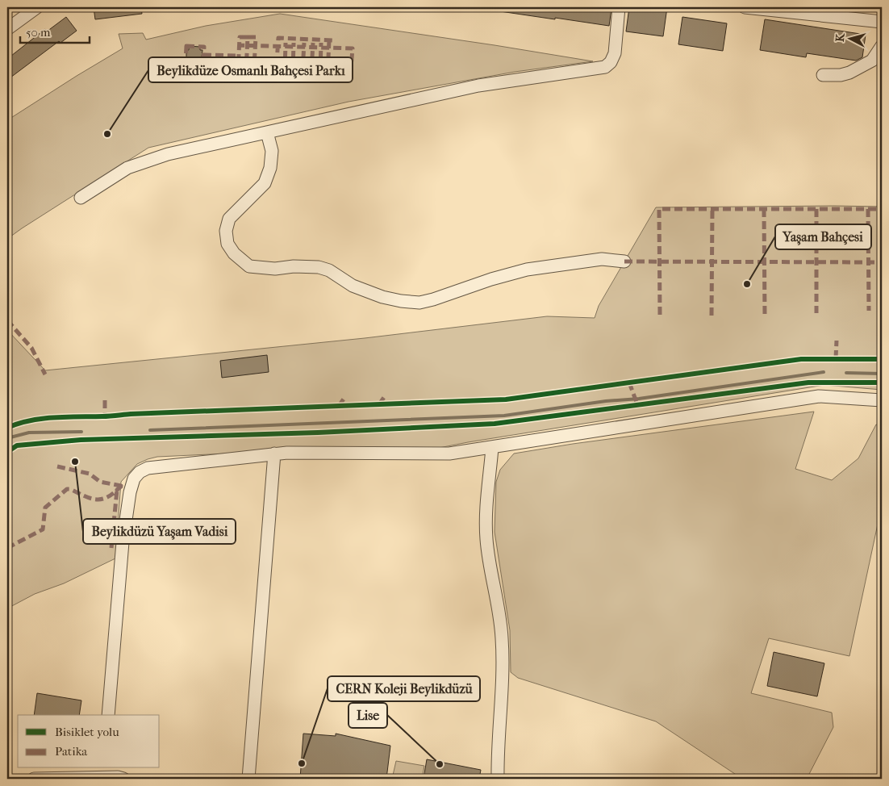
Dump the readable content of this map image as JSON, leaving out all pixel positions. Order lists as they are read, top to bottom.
{
  "places": [
    "Beylikdüze Osmanlı Bahçesi Parkı",
    "Yaşam Bahçesi",
    "Beylikdüzü Yaşam Vadisi",
    "CERN Koleji Beylikdüzü",
    "Lise"
  ],
  "legend": ["Bisiklet yolu", "Patika"],
  "scale_bar": "50 m",
  "north": "left"
}
